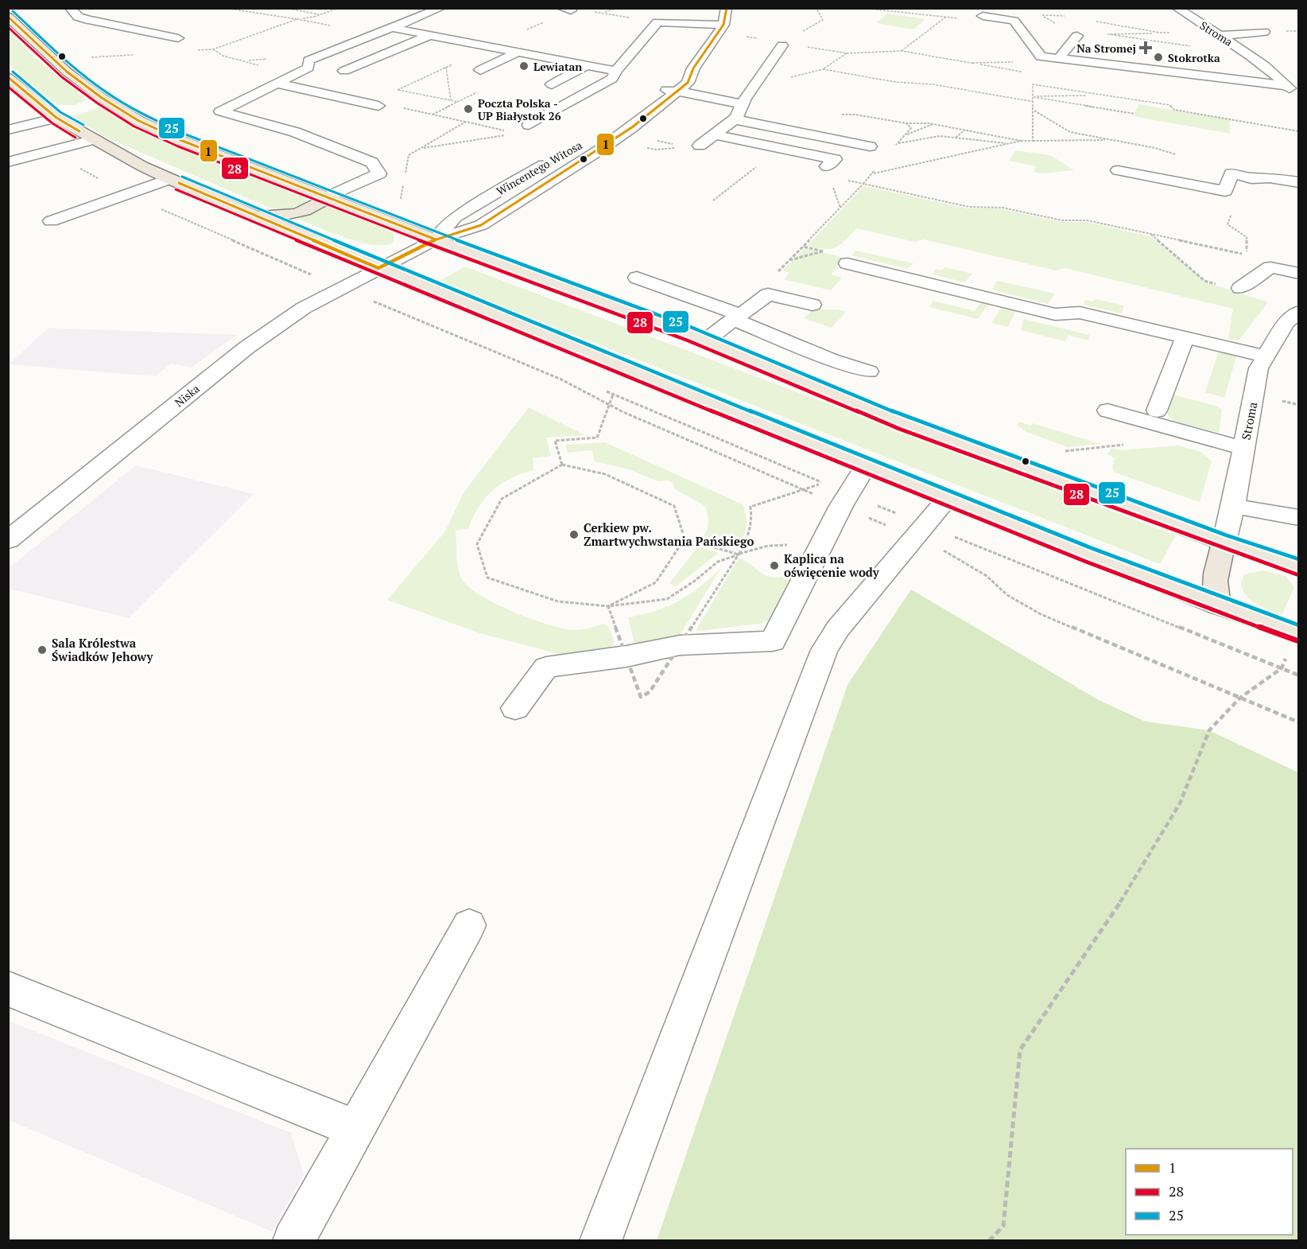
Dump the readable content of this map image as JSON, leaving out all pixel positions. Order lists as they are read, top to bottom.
{
  "streets": {
    "street": ["Stroma", "Wincentego Witosa", "Niska"]
  },
  "crossings": [
    ["Wincentego Witosa", "Niska"]
  ],
  "places": {
    "health": ["Na Stromej"],
    "other": [
      "Stokrotka",
      "Lewiatan",
      "Poczta Polska - UP Białystok 26",
      "Cerkiew pw. Zmartwychwstania Pańskiego",
      "Kaplica na oświęcenie wody",
      "Sala Królestwa Świadków Jehowy"
    ]
  },
  "lines": ["transit line 1", "transit line 25", "transit line 28"],
  "legend": ["1", "28", "25"]
}
